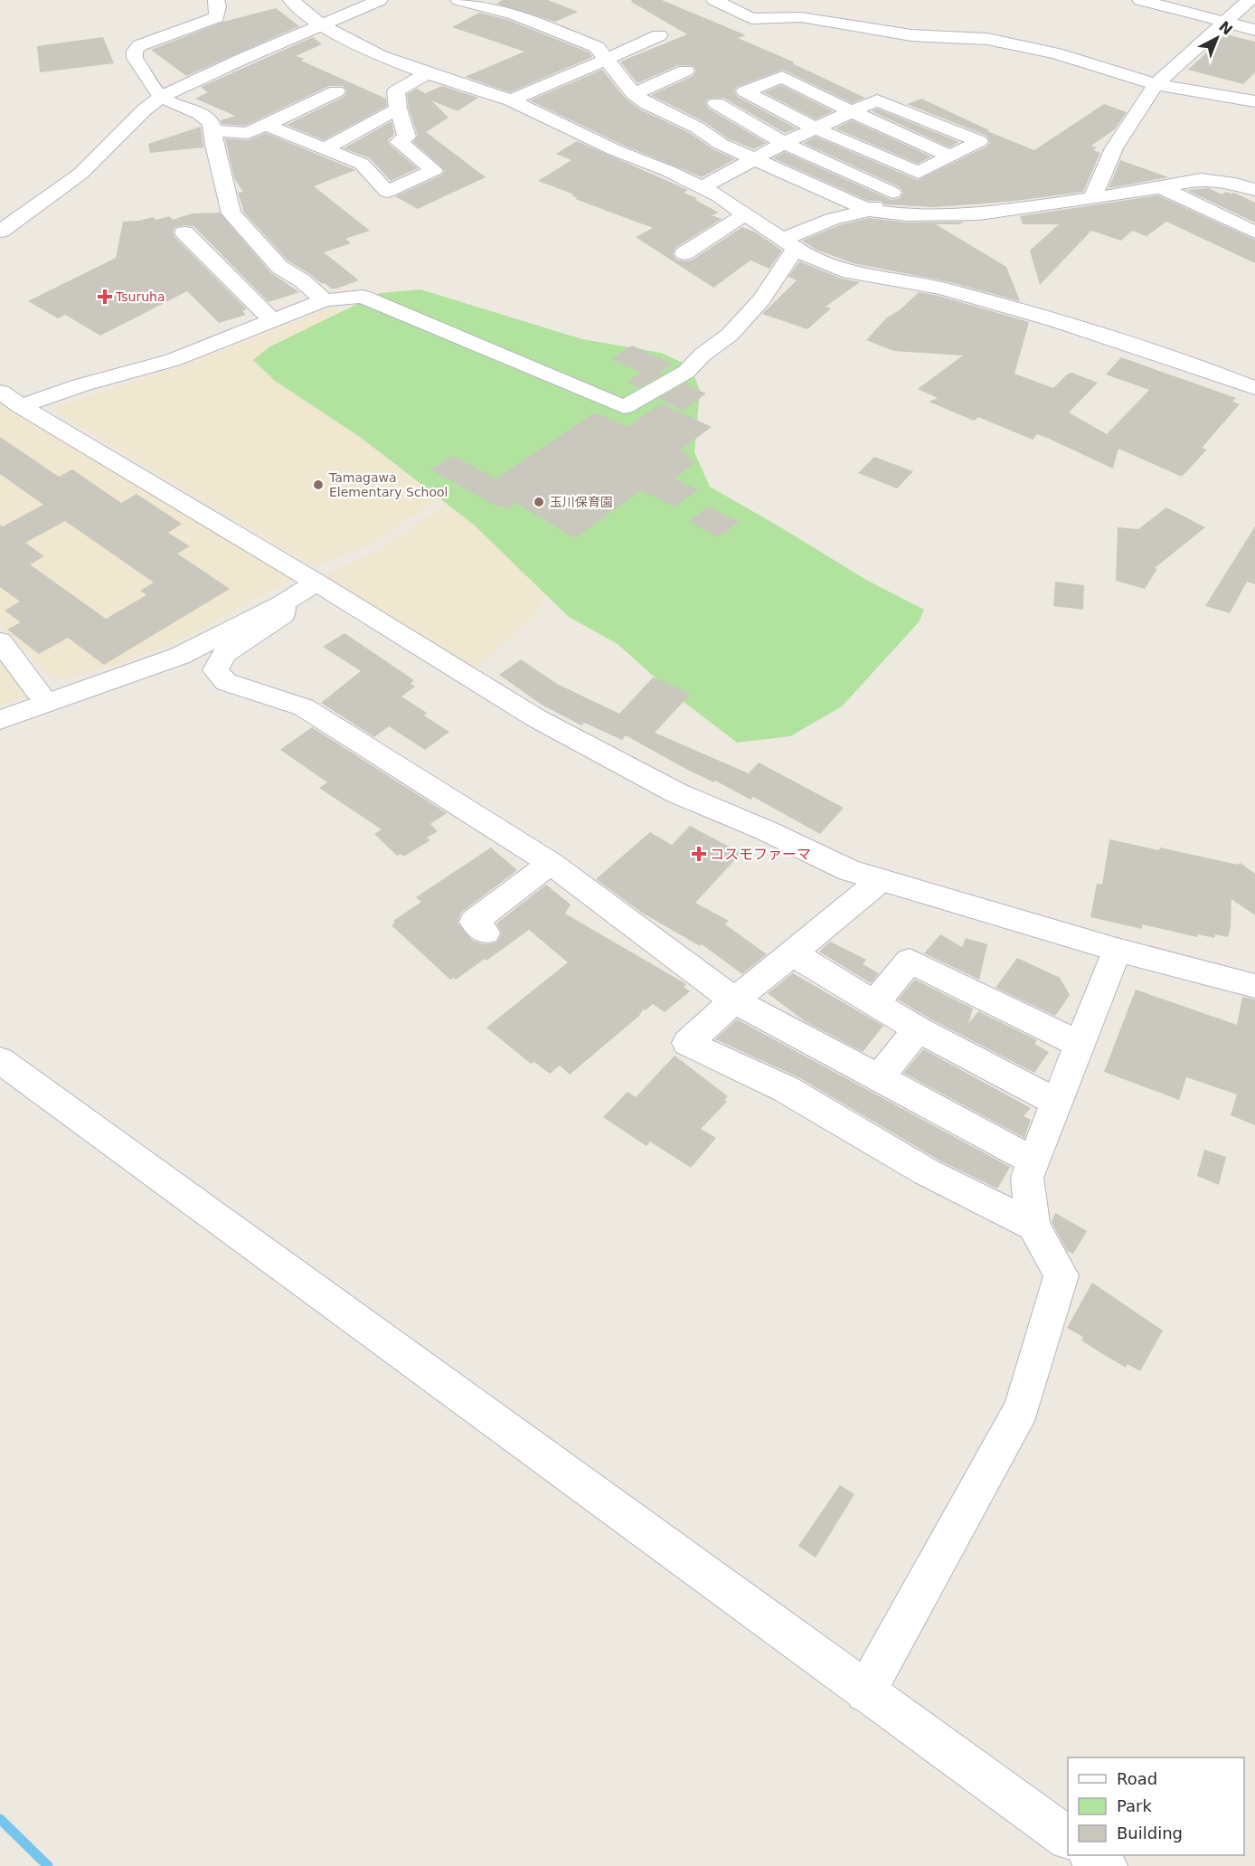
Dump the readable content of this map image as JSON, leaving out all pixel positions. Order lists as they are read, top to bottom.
{
  "places": {
    "health": ["Tsuruha", "コスモファーマ"],
    "other": ["Tamagawa Elementary School", "玉川保育園"]
  },
  "legend": ["Road", "Park", "Building"],
  "north": "top right"
}
